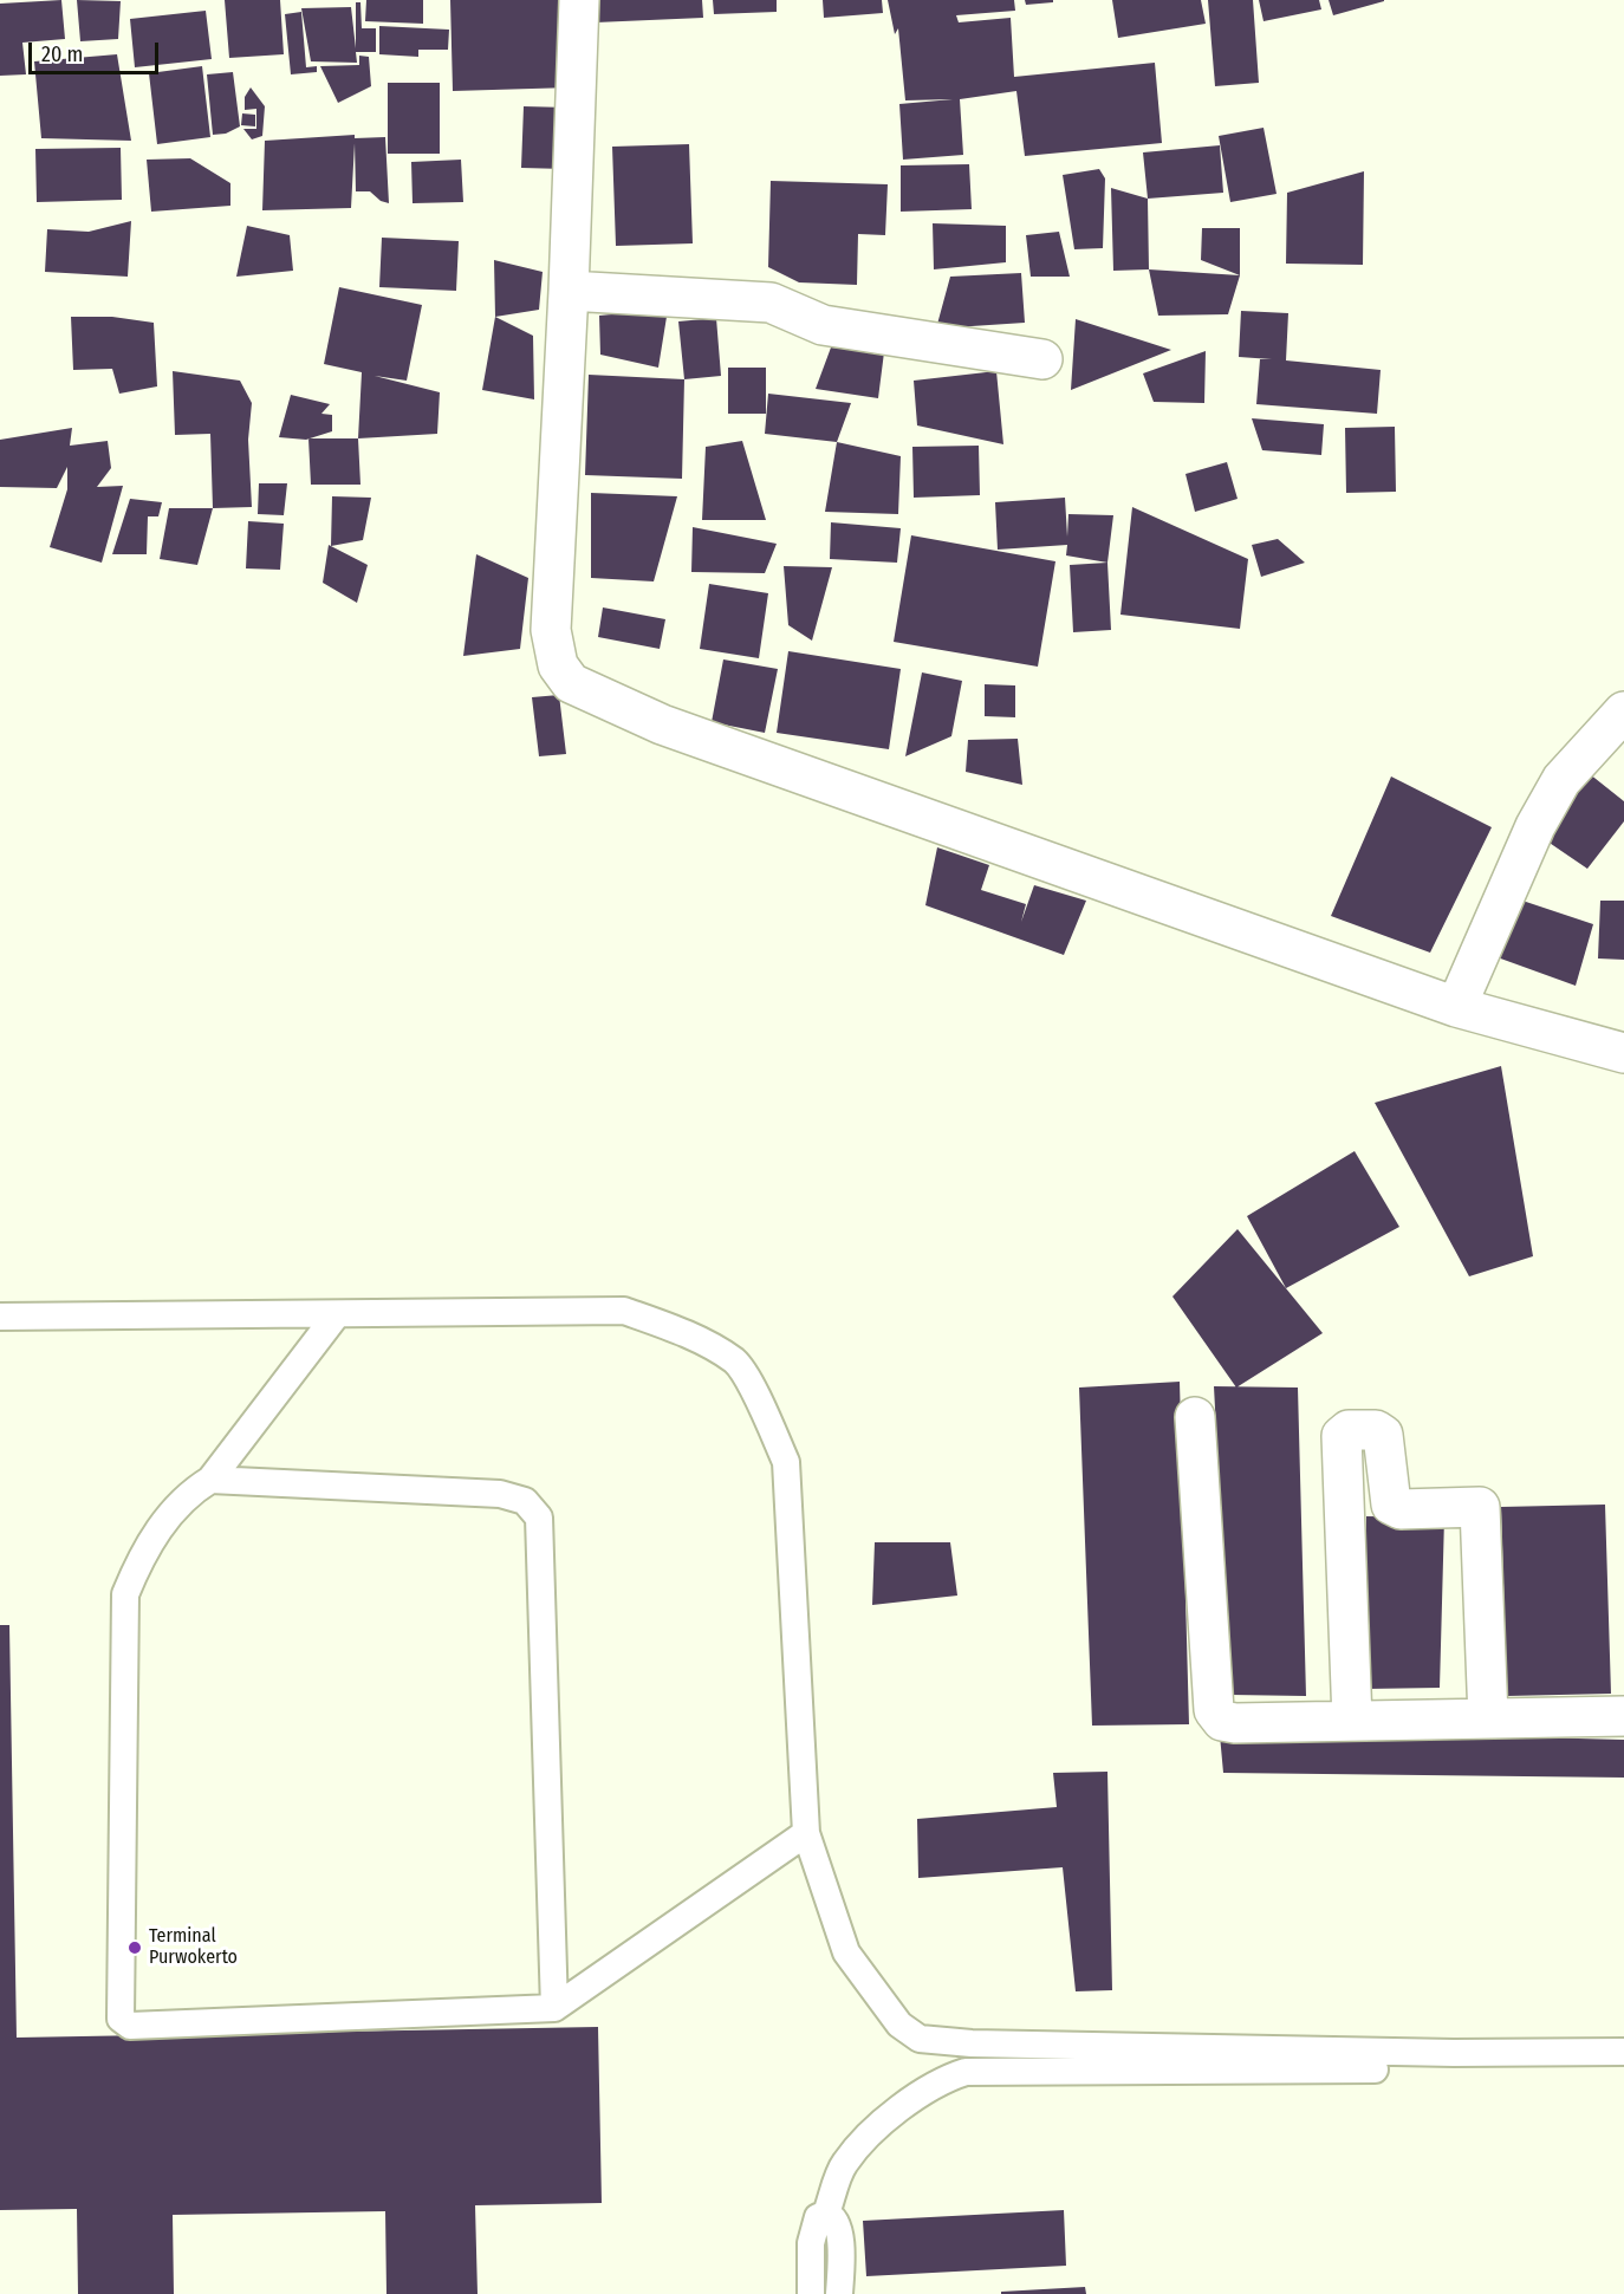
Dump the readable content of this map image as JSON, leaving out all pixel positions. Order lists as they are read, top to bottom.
{
  "places": ["Terminal Purwokerto"],
  "scale_bar": "20 m"
}
